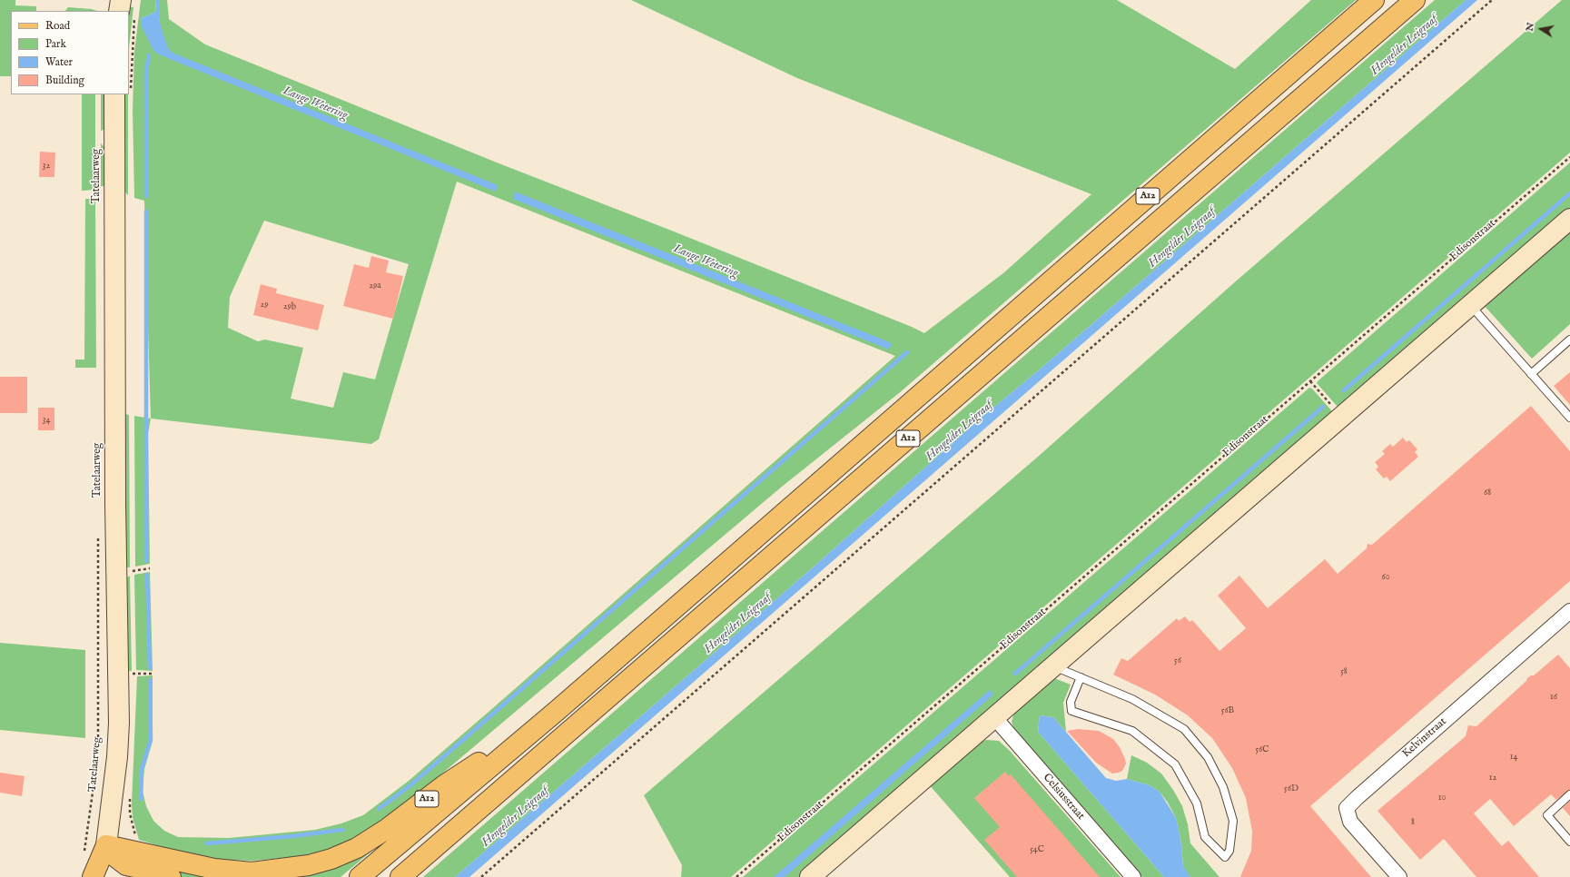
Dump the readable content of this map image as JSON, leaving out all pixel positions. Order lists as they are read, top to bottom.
{
  "streets": {
    "main road": ["A12"],
    "street": ["Tatelaarweg", "Kelvinstraat", "Celsiusstraat"],
    "path": ["Edisonstraat"]
  },
  "crossings": [
    ["Tatelaarweg", "A12"]
  ],
  "water": ["Hengelder Leigraaf", "Lange Wetering"],
  "house_numbers": [
    "32",
    "29a",
    "29",
    "29b",
    "34",
    "68",
    "60",
    "56",
    "58",
    "16",
    "56B",
    "56C",
    "14",
    "12",
    "56D",
    "10",
    "8",
    "54C"
  ],
  "legend": [
    "Road",
    "Park",
    "Water",
    "Building"
  ],
  "north": "left"
}
